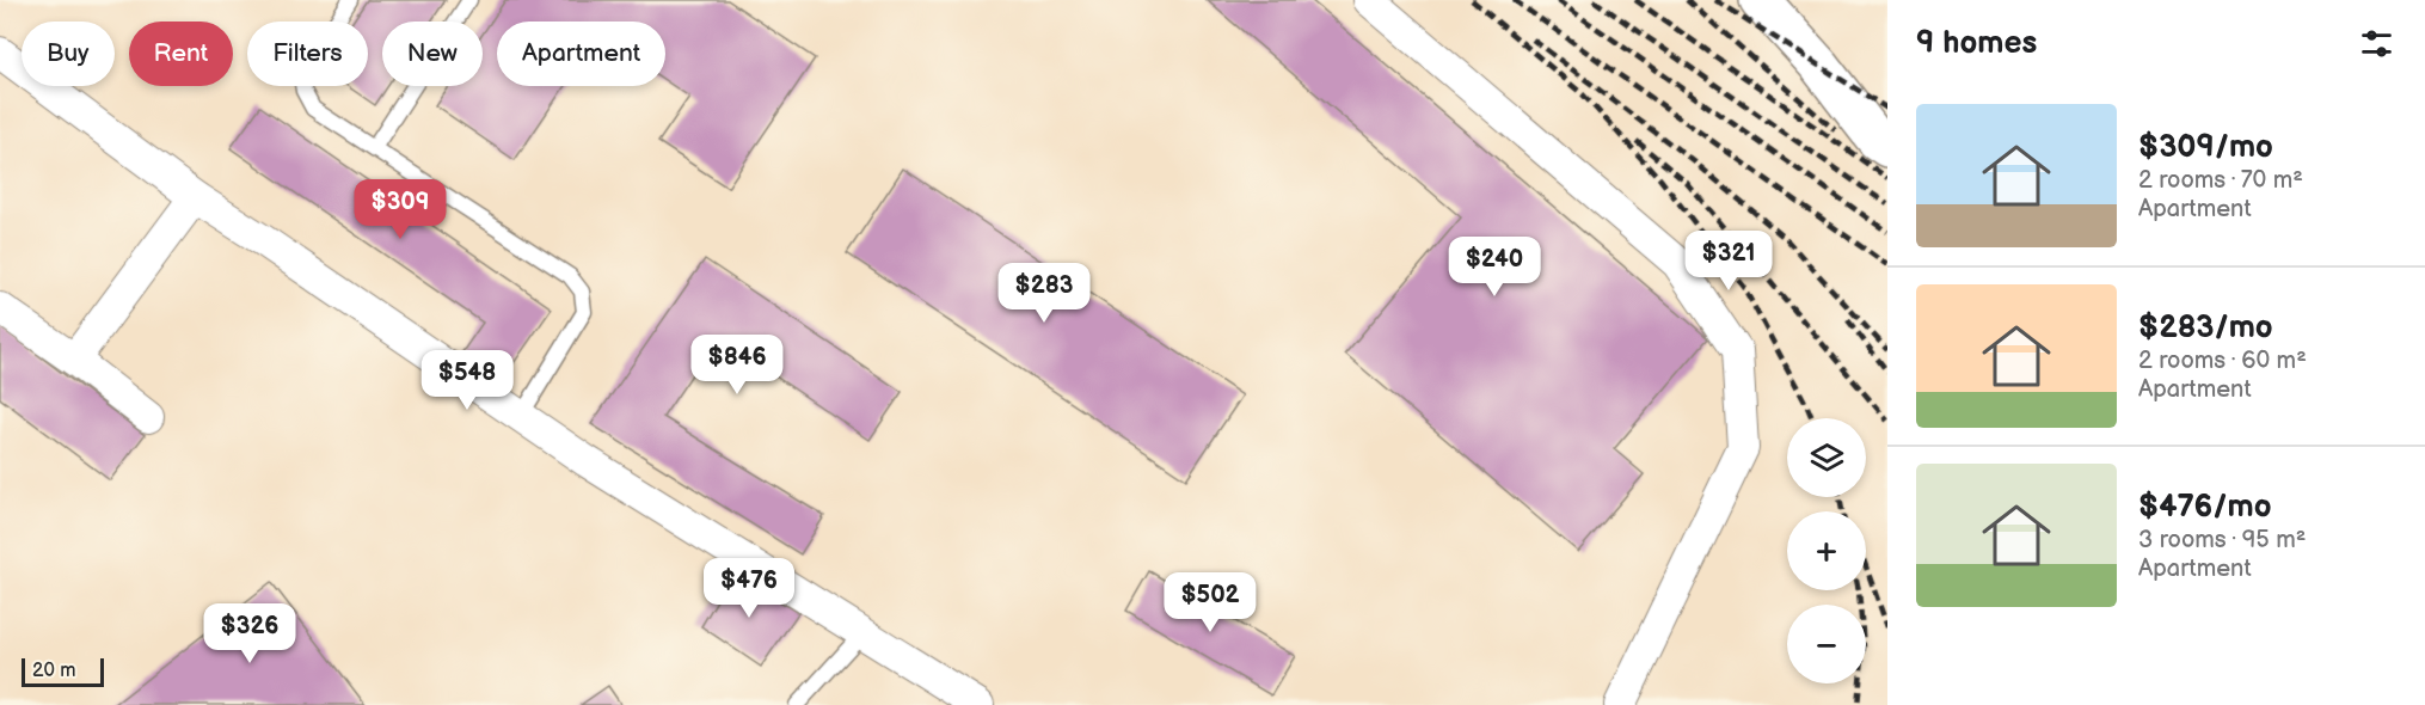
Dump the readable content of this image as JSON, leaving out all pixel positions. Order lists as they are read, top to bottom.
{
  "scale_bar": "20 m",
  "page": {
    "heading": "9 homes",
    "chip": [
      "Buy",
      "Rent",
      "Filters",
      "New",
      "Apartment"
    ],
    "list": [
      {
        "name": "$309/mo",
        "note": "2 rooms · 70 m² · Apartment"
      },
      {
        "name": "$283/mo",
        "note": "2 rooms · 60 m² · Apartment"
      },
      {
        "name": "$476/mo",
        "note": "3 rooms · 95 m² · Apartment"
      }
    ],
    "price": [
      "$309",
      "$321",
      "$240",
      "$283",
      "$846",
      "$548",
      "$476",
      "$502",
      "$326"
    ],
    "map_buttons": ["+", "−"],
    "scale": "20 m"
  }
}
